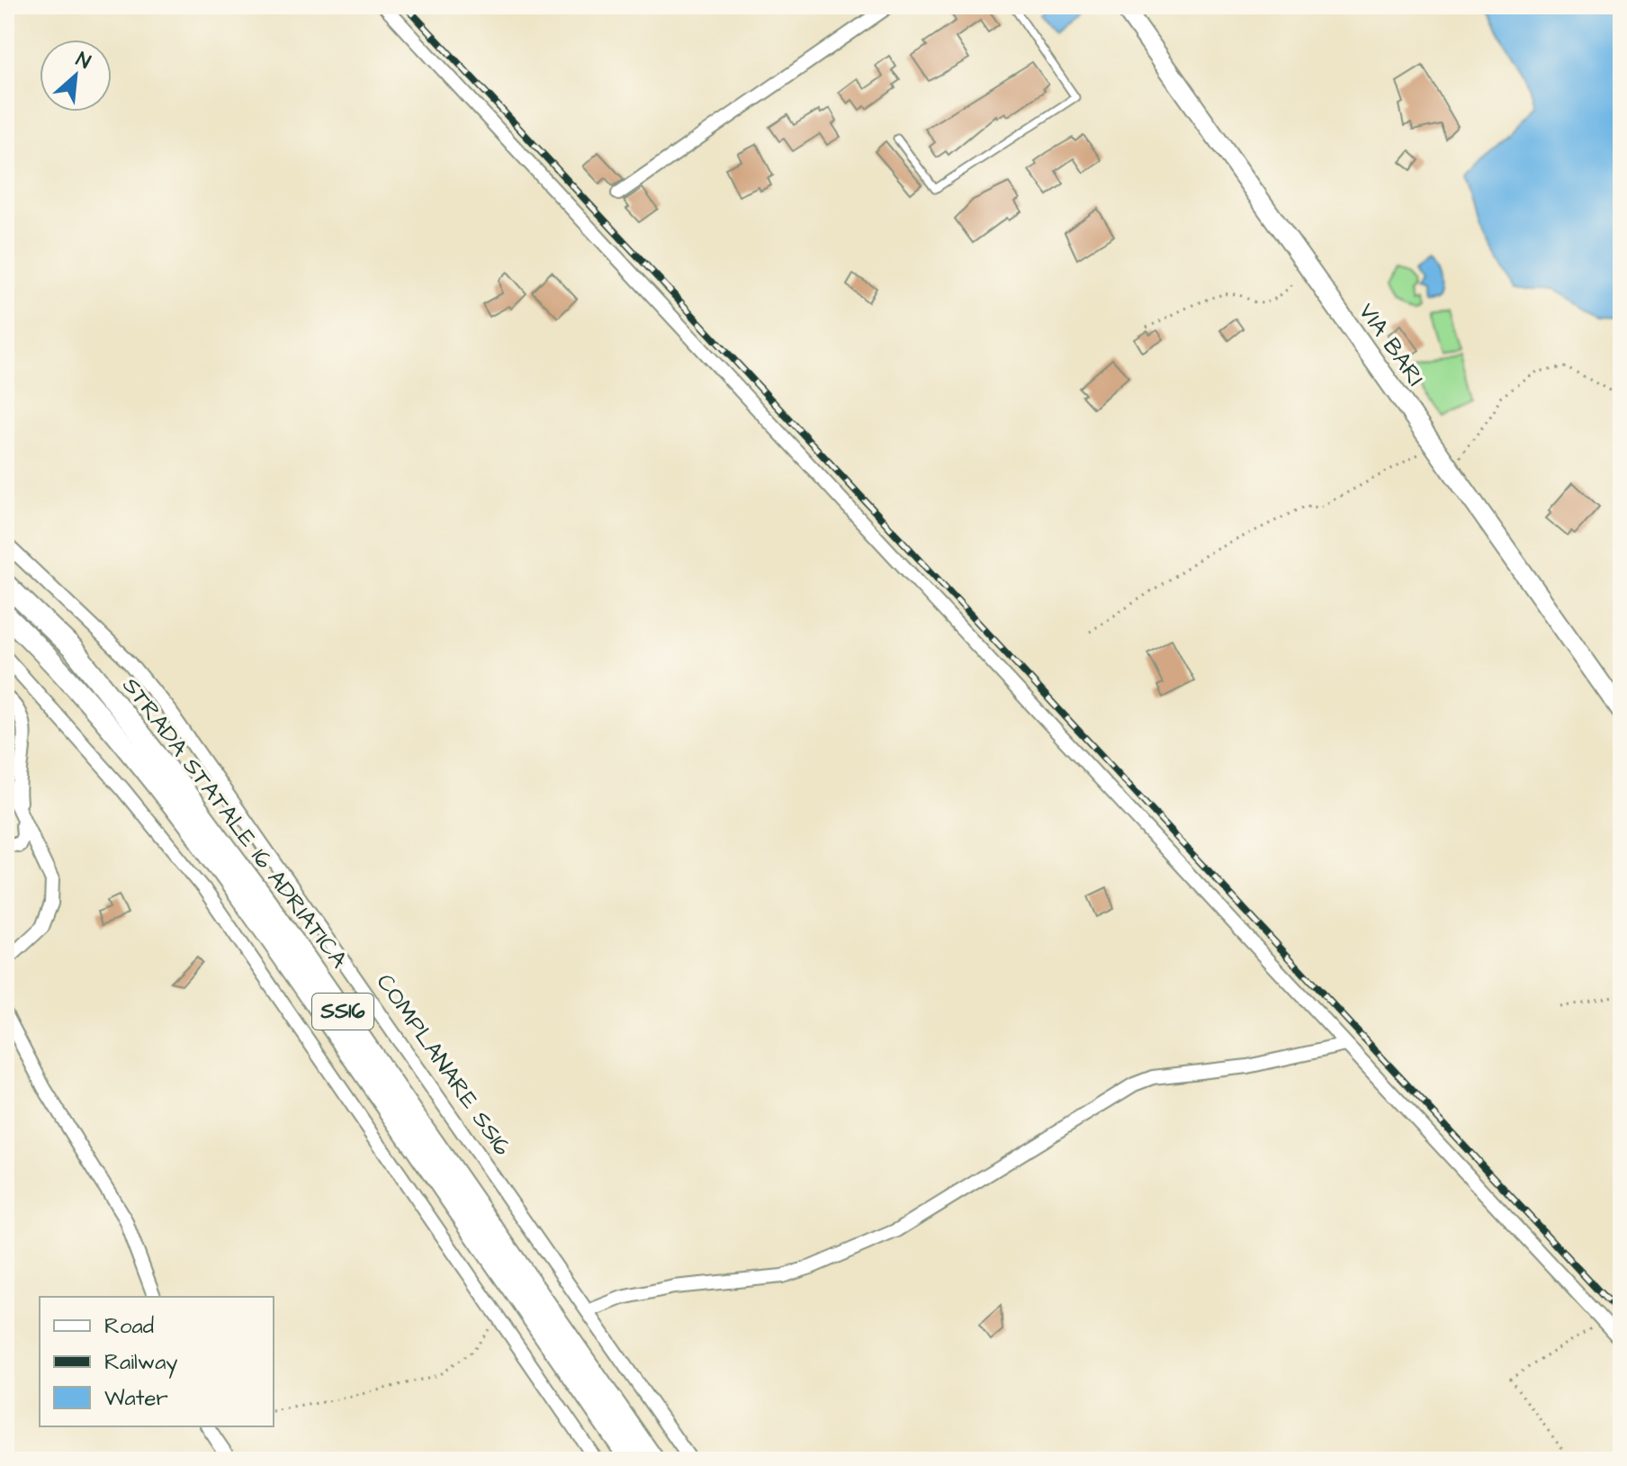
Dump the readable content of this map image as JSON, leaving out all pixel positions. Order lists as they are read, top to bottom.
{
  "streets": {
    "highway": ["STRADA STATALE 16 ADRIATICA", "SS16"],
    "main road": ["VIA BARI"],
    "street": ["COMPLANARE SS16"]
  },
  "legend": ["Road", "Railway", "Water"],
  "north": "top right"
}
